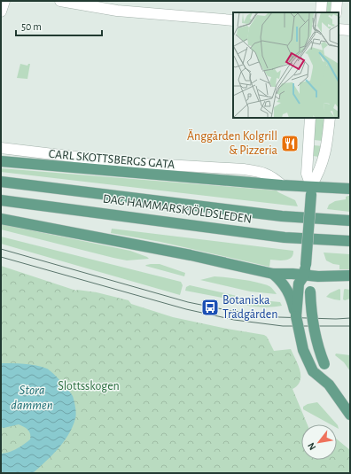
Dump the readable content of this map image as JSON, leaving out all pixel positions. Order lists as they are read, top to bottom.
{
  "streets": {
    "main road": ["DAG HAMMARSKJÖLDSLEDEN"],
    "street": ["CARL SKOTTSBERGS GATA"]
  },
  "water": ["Stora dammen"],
  "parks": ["Slottsskogen"],
  "places": {
    "restaurant": ["Änggården Kolgrill & Pizzeria"],
    "bus stop": ["Botaniska Trädgården"]
  },
  "scale_bar": "50 m",
  "north": "bottom left"
}
